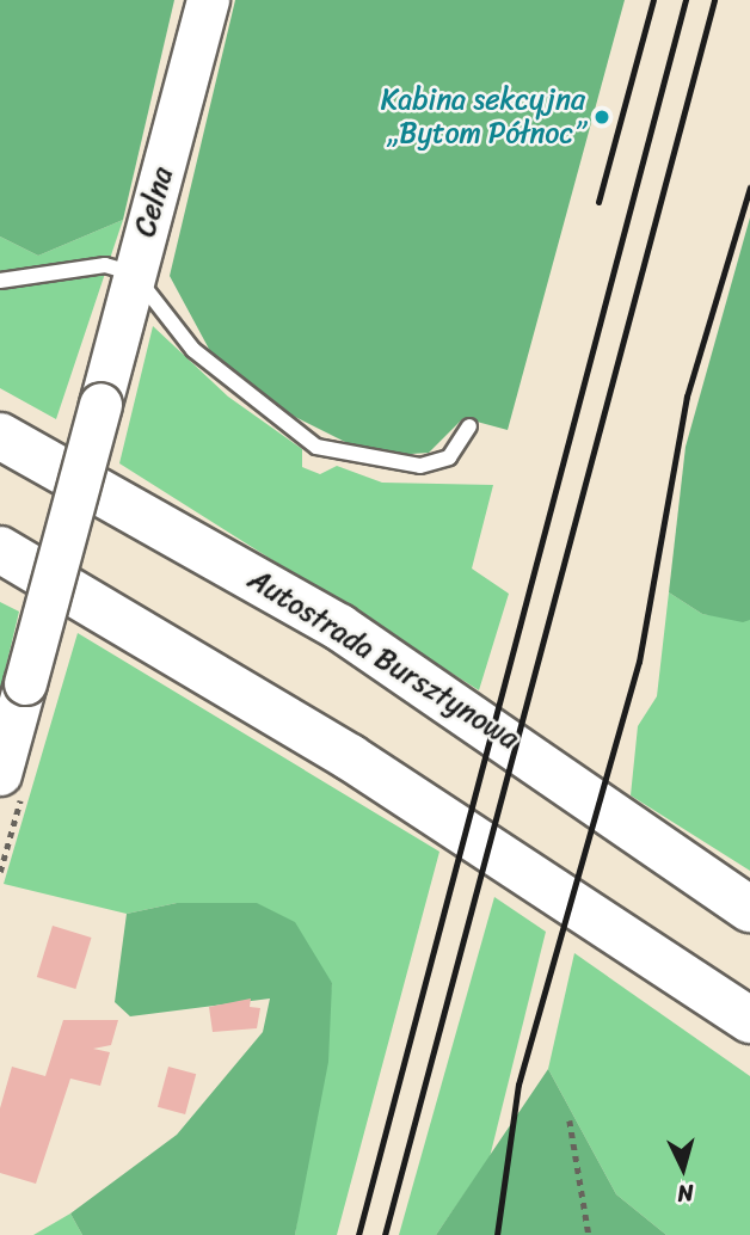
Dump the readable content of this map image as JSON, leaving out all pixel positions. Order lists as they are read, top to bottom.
{
  "streets": {
    "highway": ["Autostrada Bursztynowa"],
    "street": ["Celna"]
  },
  "places": ["Kabina sekcyjna „Bytom Północ”"],
  "north": "bottom"
}
